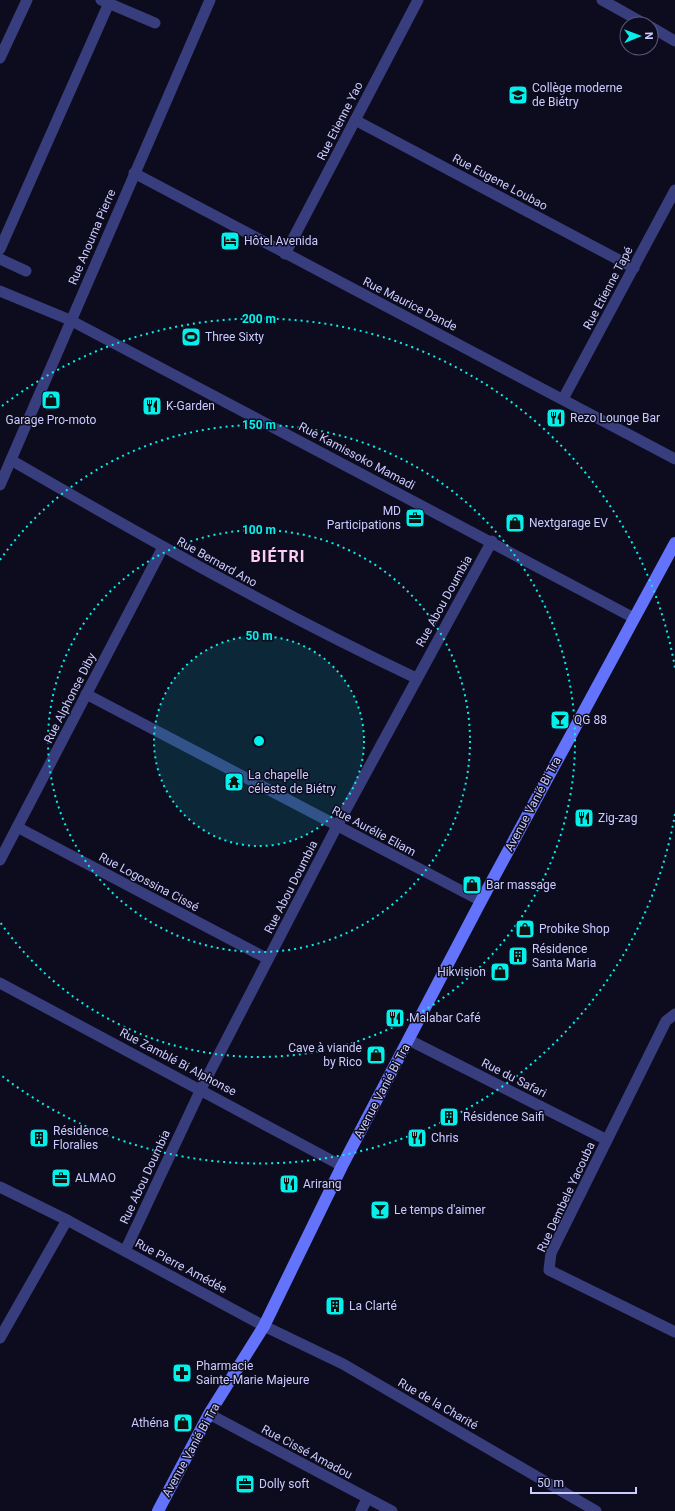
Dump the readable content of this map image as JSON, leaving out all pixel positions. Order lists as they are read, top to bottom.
{
  "streets": {
    "street": [
      "Rue Etienne Yao",
      "Rue Eugene Loubao",
      "Rue Anouma Pierre",
      "Rue Etienne Tapé",
      "Rue Maurice Dande",
      "Rue Kamissoko Mamadi",
      "Rue Bernard Ano",
      "Rue Abou Doumbia",
      "Rue Alphonse Diby",
      "Avenue Vanié Bi Tra",
      "Rue Aurélie Eliam",
      "Rue Logossina Cissé",
      "Rue Zamblé Bi Alphonse",
      "Rue du Safari",
      "Rue Dembele Yacouba",
      "Rue Pierre Amédée",
      "Rue de la Charité",
      "Rue Cissé Amadou"
    ]
  },
  "crossings": [
    ["Rue Etienne Yao", "Rue Eugene Loubao"],
    ["Rue Etienne Yao", "Rue Maurice Dande"],
    ["Rue Eugene Loubao", "Rue Etienne Tapé"],
    ["Rue Anouma Pierre", "Rue Maurice Dande"],
    ["Rue Anouma Pierre", "Rue Kamissoko Mamadi"],
    ["Rue Anouma Pierre", "Rue Bernard Ano"],
    ["Rue Etienne Tapé", "Rue Maurice Dande"],
    ["Rue Kamissoko Mamadi", "Rue Abou Doumbia"],
    ["Rue Kamissoko Mamadi", "Avenue Vanié Bi Tra"],
    ["Rue Bernard Ano", "Rue Abou Doumbia"],
    ["Rue Bernard Ano", "Rue Alphonse Diby"],
    ["Rue Abou Doumbia", "Rue Aurélie Eliam"],
    ["Rue Abou Doumbia", "Rue Logossina Cissé"],
    ["Rue Abou Doumbia", "Rue Zamblé Bi Alphonse"],
    ["Rue Abou Doumbia", "Rue Pierre Amédée"],
    ["Rue Alphonse Diby", "Rue Aurélie Eliam"],
    ["Rue Alphonse Diby", "Rue Logossina Cissé"],
    ["Avenue Vanié Bi Tra", "Rue Aurélie Eliam"],
    ["Avenue Vanié Bi Tra", "Rue Zamblé Bi Alphonse"],
    ["Avenue Vanié Bi Tra", "Rue du Safari"],
    ["Avenue Vanié Bi Tra", "Rue Pierre Amédée"],
    ["Avenue Vanié Bi Tra", "Rue de la Charité"],
    ["Avenue Vanié Bi Tra", "Rue Cissé Amadou"],
    ["Rue du Safari", "Rue Dembele Yacouba"],
    ["Rue Pierre Amédée", "Rue de la Charité"]
  ],
  "districts": ["BIÉTRI"],
  "places": {
    "school or university": ["Collège moderne de Biétry"],
    "hotel": ["Hôtel Avenida"],
    "sports": ["Three Sixty"],
    "shop": [
      "Garage Pro-moto",
      "Nextgarage EV",
      "Bar massage",
      "Probike Shop",
      "Hikvision",
      "Cave à viande by Rico",
      "Athéna"
    ],
    "restaurant": [
      "K-Garden",
      "Rezo Lounge Bar",
      "Zig-zag",
      "Malabar Café",
      "Chris",
      "Arirang"
    ],
    "office": ["MD Participations", "ALMAO", "Dolly soft"],
    "bar": ["QG 88", "Le temps d'aimer"],
    "temple": ["La chapelle céleste de Biétry"],
    "building": [
      "Résidence Santa Maria",
      "Résidence Saifi",
      "Résidence Floralies",
      "La Clarté"
    ],
    "pharmacy": ["Pharmacie Sainte-Marie Majeure"]
  },
  "scale_bar": "50 m",
  "north": "right",
  "rings": [
    "200 m",
    "150 m",
    "100 m",
    "50 m"
  ]
}
